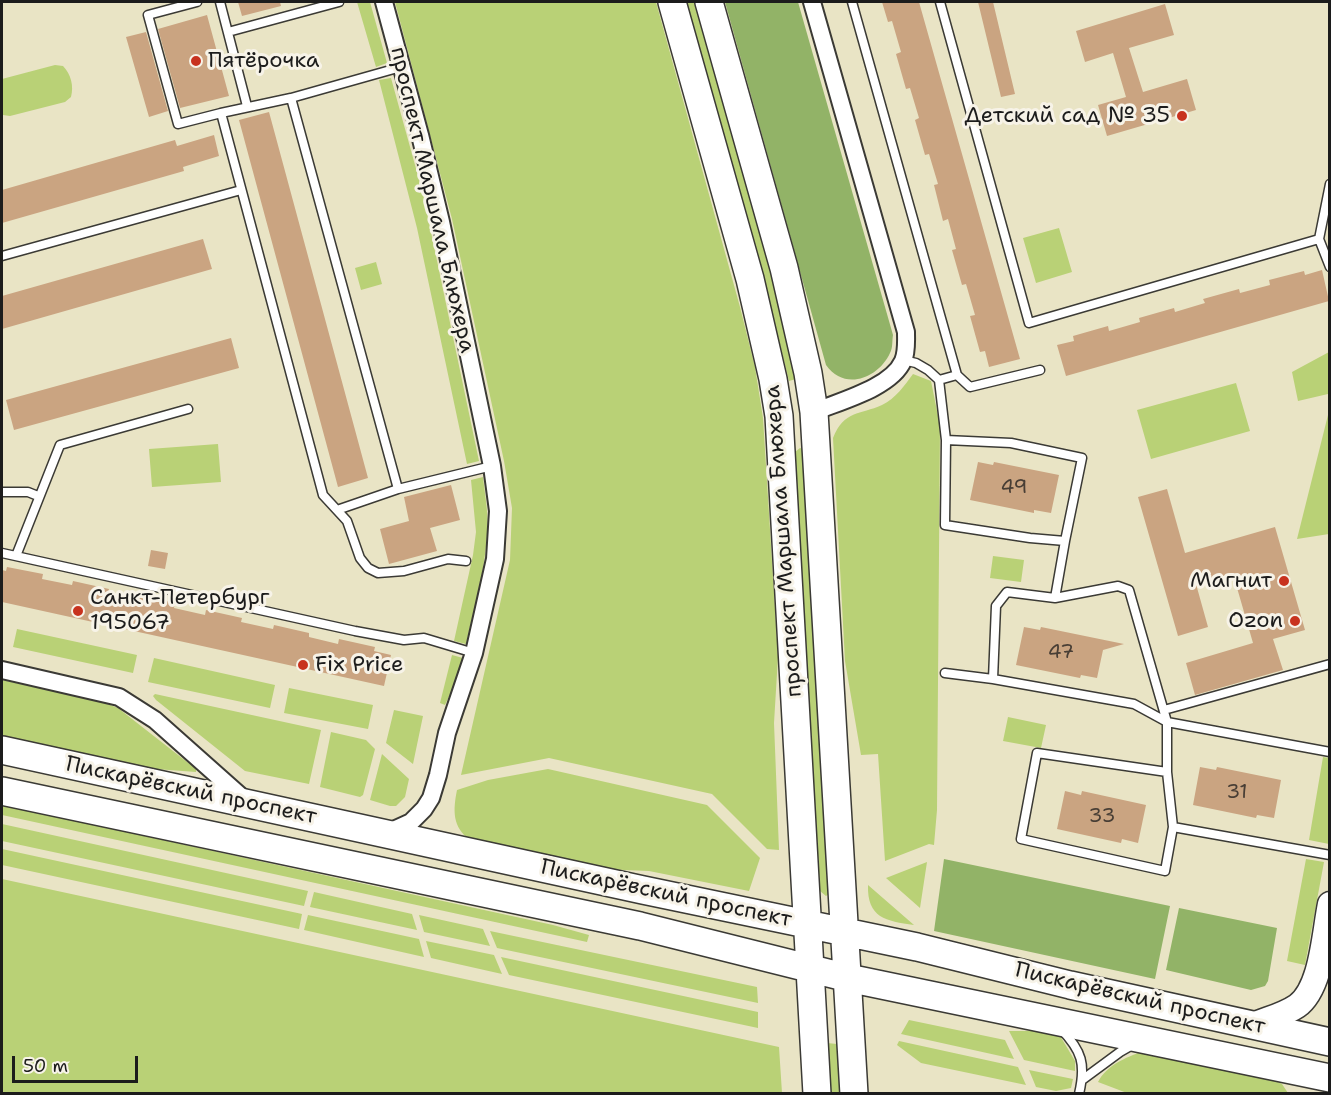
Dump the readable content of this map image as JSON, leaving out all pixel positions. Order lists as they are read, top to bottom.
{
  "streets": {
    "main road": ["проспект Маршала Блюхера", "Пискарёвский проспект"]
  },
  "crossings": [
    ["проспект Маршала Блюхера", "Пискарёвский проспект"]
  ],
  "places": [
    "Пятёрочка",
    "Детский сад № 35",
    "Магнит",
    "Санкт-Петербург 195067",
    "Ozon",
    "Fix Price"
  ],
  "house_numbers": [
    "49",
    "47",
    "31",
    "33"
  ],
  "scale_bar": "50 m"
}
